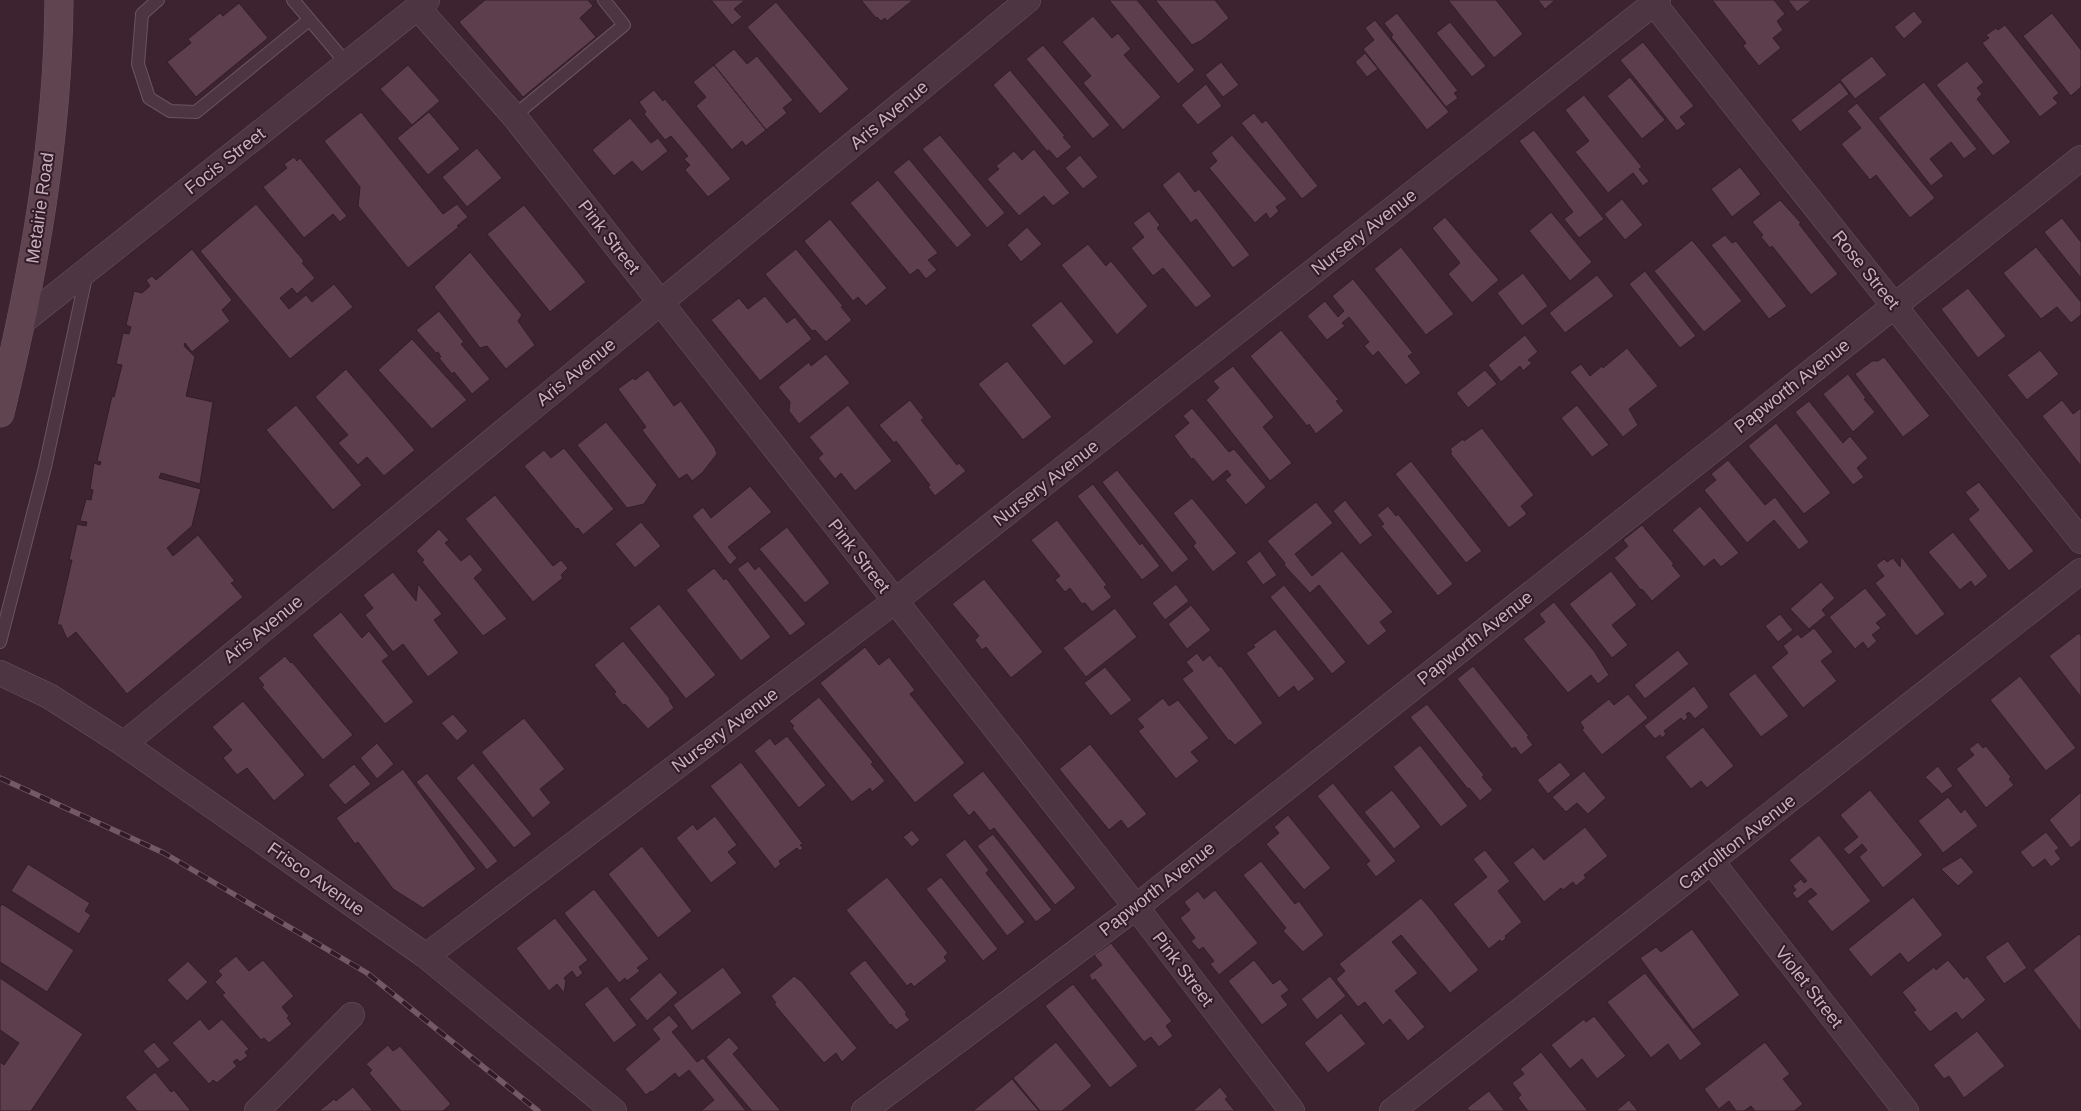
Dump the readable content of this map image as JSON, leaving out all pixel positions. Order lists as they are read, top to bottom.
{
  "streets": {
    "main road": ["Metairie Road"],
    "street": [
      "Aris Avenue",
      "Focis Street",
      "Nursery Avenue",
      "Pink Street",
      "Rose Street",
      "Papworth Avenue",
      "Carrollton Avenue",
      "Frisco Avenue",
      "Violet Street"
    ]
  },
  "crossings": [
    ["Aris Avenue", "Pink Street"],
    ["Aris Avenue", "Frisco Avenue"],
    ["Focis Street", "Metairie Road"],
    ["Focis Street", "Pink Street"],
    ["Nursery Avenue", "Pink Street"],
    ["Nursery Avenue", "Rose Street"],
    ["Nursery Avenue", "Frisco Avenue"],
    ["Pink Street", "Papworth Avenue"],
    ["Rose Street", "Papworth Avenue"],
    ["Carrollton Avenue", "Violet Street"]
  ]
}
